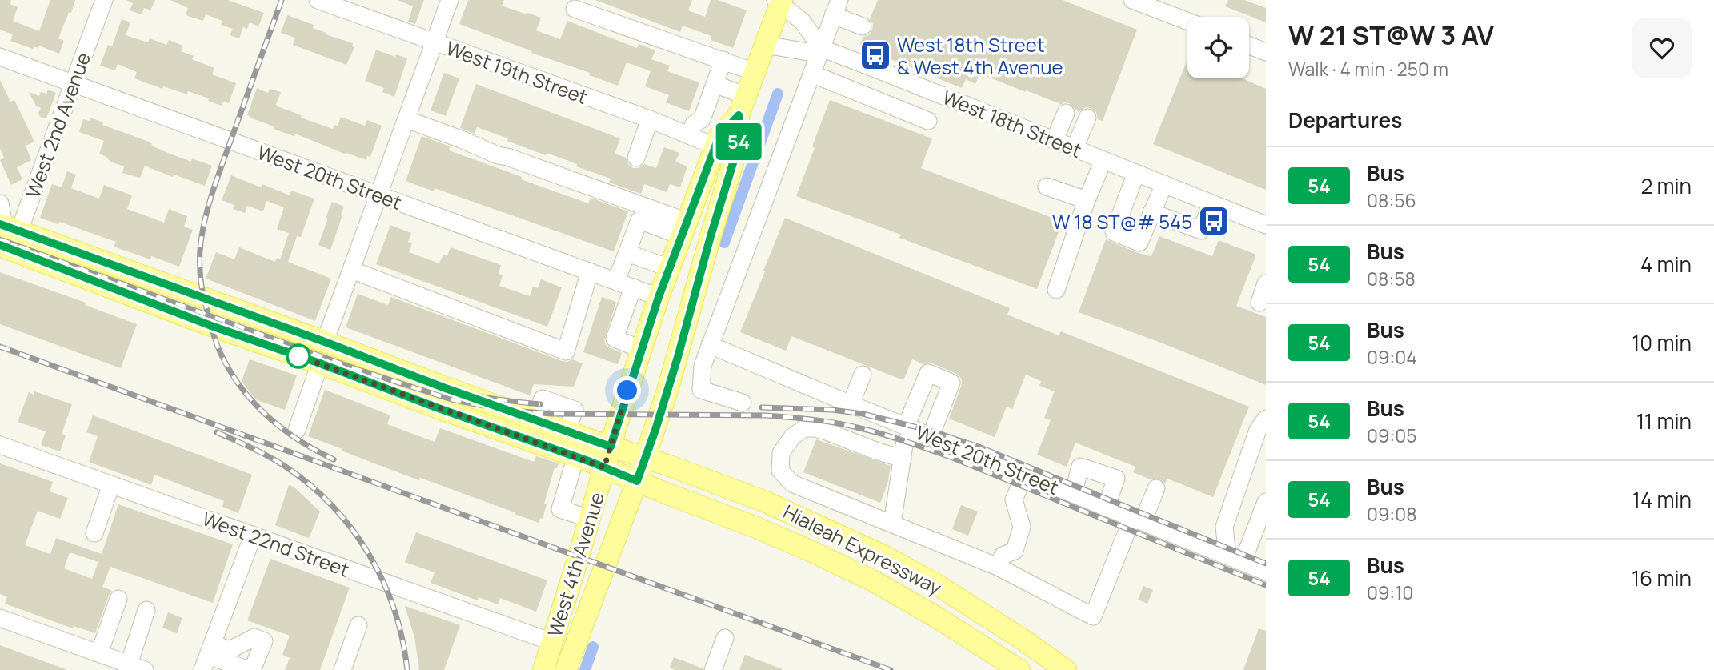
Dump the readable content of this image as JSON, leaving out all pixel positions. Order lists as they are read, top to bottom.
{
  "streets": {
    "main road": ["Hialeah Expressway", "West 4th Avenue"],
    "street": [
      "West 19th Street",
      "West 18th Street",
      "West 2nd Avenue",
      "West 20th Street",
      "West 22nd Street"
    ]
  },
  "crossings": [
    ["West 19th Street", "West 4th Avenue"],
    ["West 2nd Avenue", "West 20th Street"],
    ["West 2nd Avenue", "Hialeah Expressway"],
    ["West 20th Street", "West 4th Avenue"],
    ["West 22nd Street", "West 4th Avenue"],
    ["Hialeah Expressway", "West 4th Avenue"]
  ],
  "places": {
    "bus stop": ["West 18th Street & West 4th Avenue", "W 18 ST@# 545"]
  },
  "lines": ["bus line 54"],
  "page": {
    "on_map": "54",
    "heading": [
      ["W 21 ST@W 3 AV", "Walk · 4 min · 250 m"],
      "Departures"
    ],
    "list": [
      {
        "mark": "54",
        "name": "Bus",
        "note": "08:56",
        "value": "2 min"
      },
      {
        "mark": "54",
        "name": "Bus",
        "note": "08:58",
        "value": "4 min"
      },
      {
        "mark": "54",
        "name": "Bus",
        "note": "09:04",
        "value": "10 min"
      },
      {
        "mark": "54",
        "name": "Bus",
        "note": "09:05",
        "value": "11 min"
      },
      {
        "mark": "54",
        "name": "Bus",
        "note": "09:08",
        "value": "14 min"
      },
      {
        "mark": "54",
        "name": "Bus",
        "note": "09:10",
        "value": "16 min"
      }
    ]
  }
}
